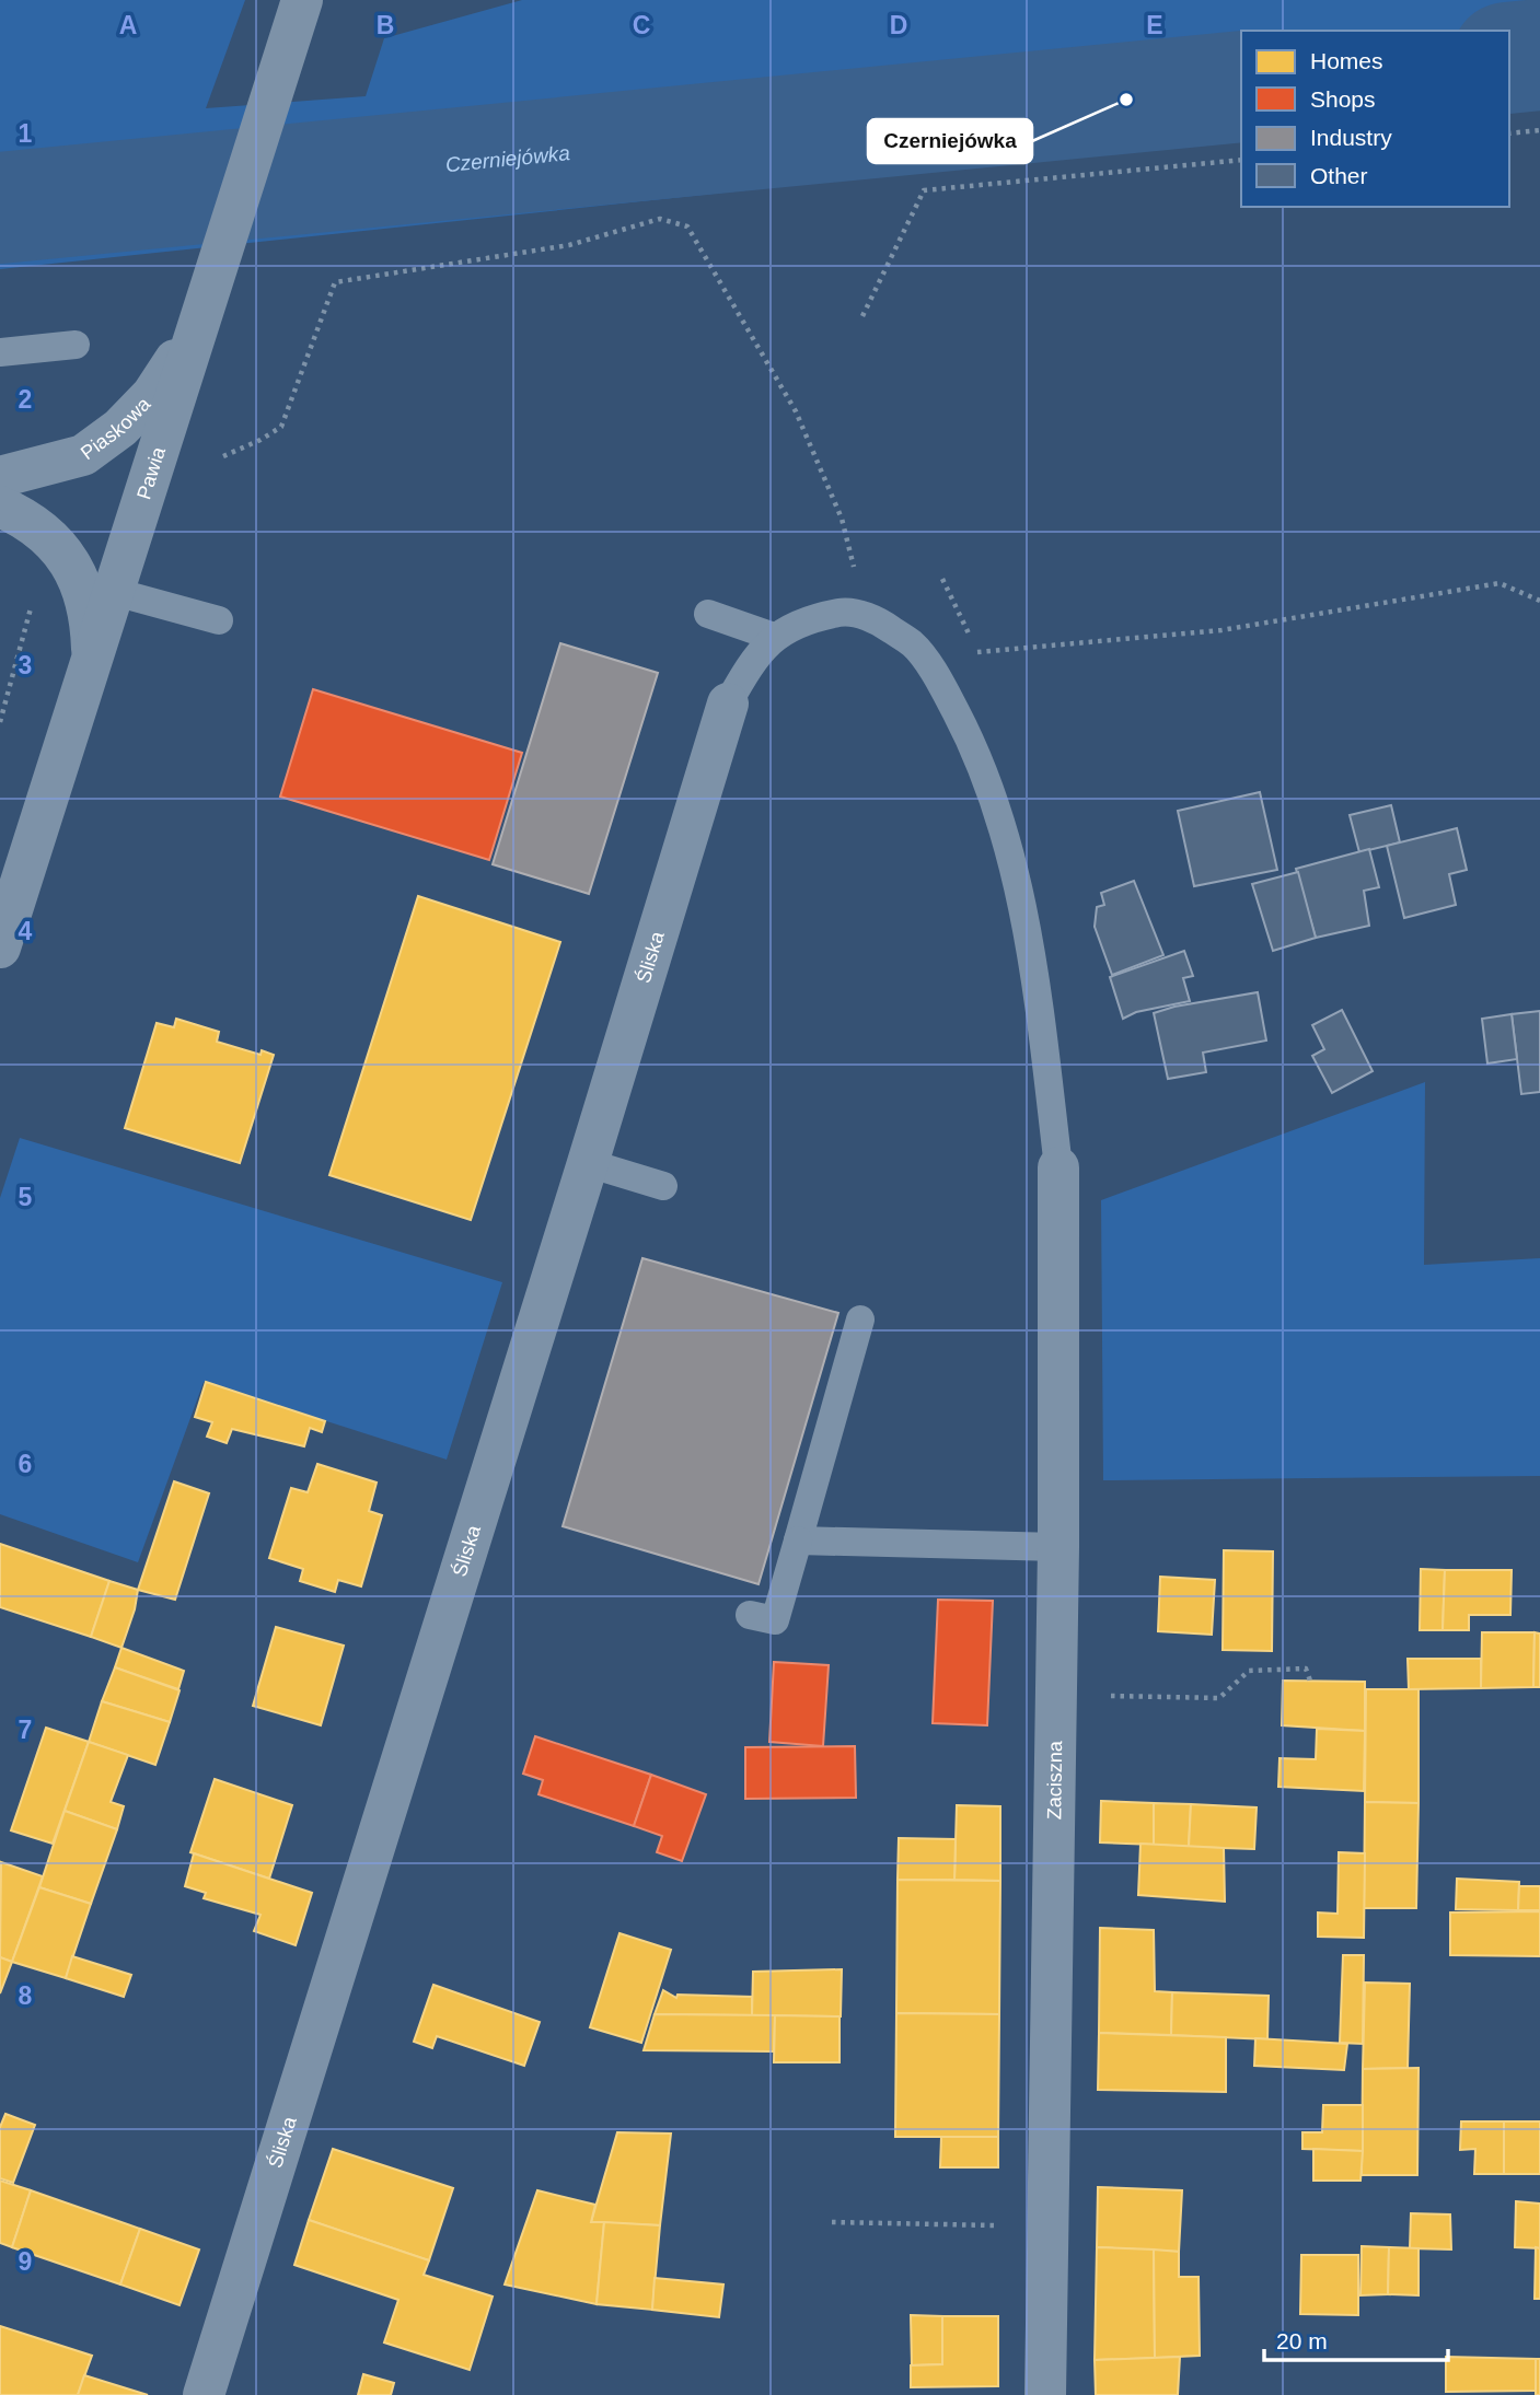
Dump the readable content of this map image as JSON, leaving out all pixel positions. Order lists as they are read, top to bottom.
{
  "streets": {
    "street": [
      "Piaskowa",
      "Pawia",
      "Śliska",
      "Zaciszna"
    ]
  },
  "crossings": [
    ["Piaskowa", "Pawia"]
  ],
  "water": ["Czerniejówka"],
  "places": ["Czerniejówka"],
  "legend": [
    "Homes",
    "Shops",
    "Industry",
    "Other"
  ],
  "scale_bar": "20 m",
  "grid": {
    "columns": [
      "A",
      "B",
      "C",
      "D",
      "E"
    ],
    "rows": [
      "1",
      "2",
      "3",
      "4",
      "5",
      "6",
      "7",
      "8",
      "9"
    ]
  }
}
